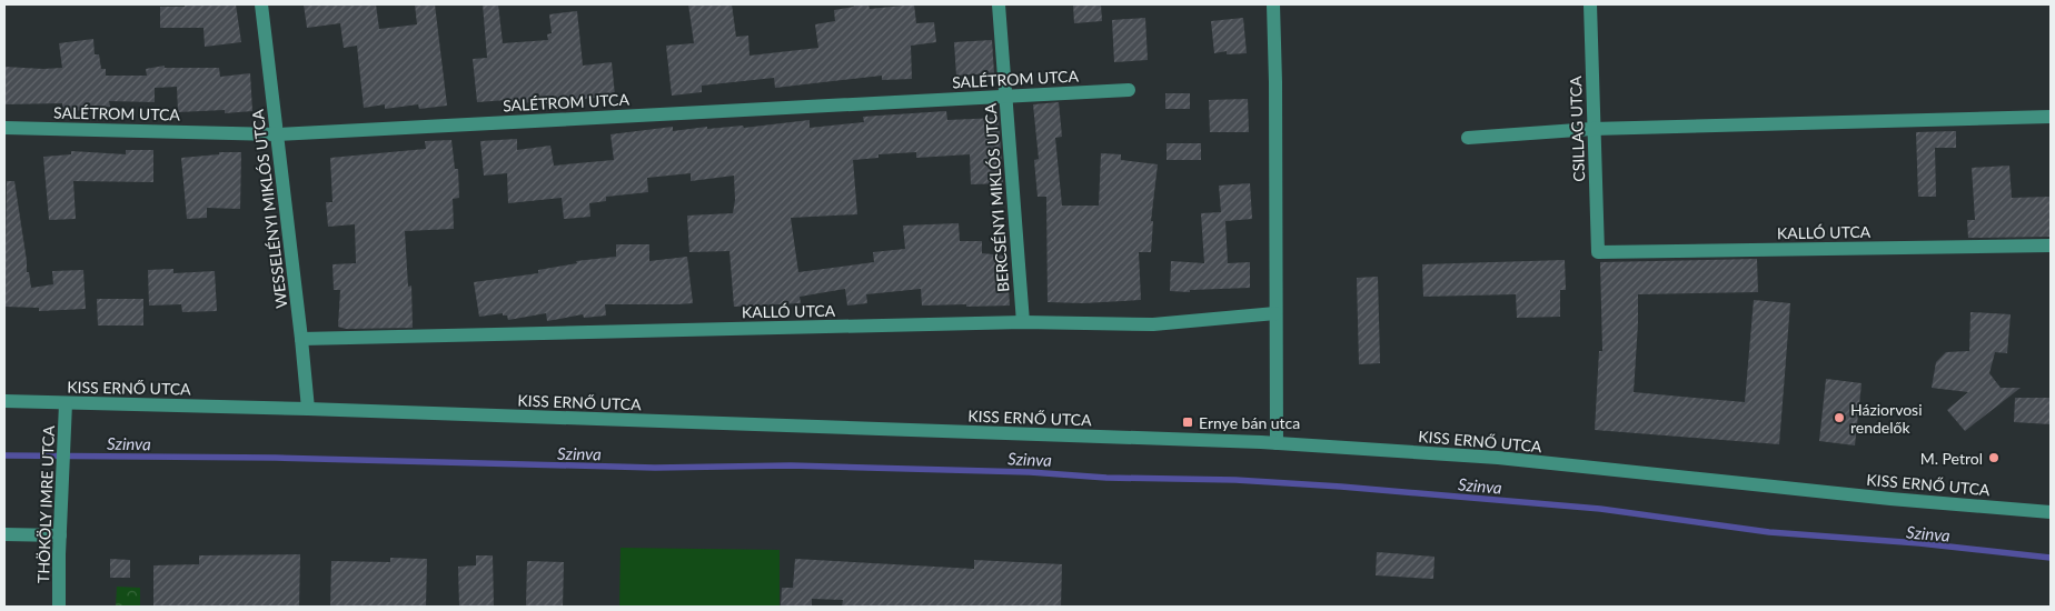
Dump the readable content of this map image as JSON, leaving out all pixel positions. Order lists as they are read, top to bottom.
{
  "streets": {
    "street": [
      "SALÉTROM UTCA",
      "CSILLAG UTCA",
      "BERCSÉNYI MIKLÓS UTCA",
      "WESSELÉNYI MIKLÓS UTCA",
      "KALLÓ UTCA",
      "KISS ERNŐ UTCA",
      "THÖKÖLY IMRE UTCA"
    ]
  },
  "crossings": [
    ["SALÉTROM UTCA", "BERCSÉNYI MIKLÓS UTCA"],
    ["SALÉTROM UTCA", "WESSELÉNYI MIKLÓS UTCA"],
    ["CSILLAG UTCA", "KALLÓ UTCA"],
    ["BERCSÉNYI MIKLÓS UTCA", "KALLÓ UTCA"],
    ["WESSELÉNYI MIKLÓS UTCA", "KALLÓ UTCA"],
    ["WESSELÉNYI MIKLÓS UTCA", "KISS ERNŐ UTCA"],
    ["KISS ERNŐ UTCA", "THÖKÖLY IMRE UTCA"]
  ],
  "water": ["Szinva"],
  "places": {
    "other": ["Háziorvosi rendelők", "M. Petrol"],
    "transit": ["Ernye bán utca"]
  }
}
